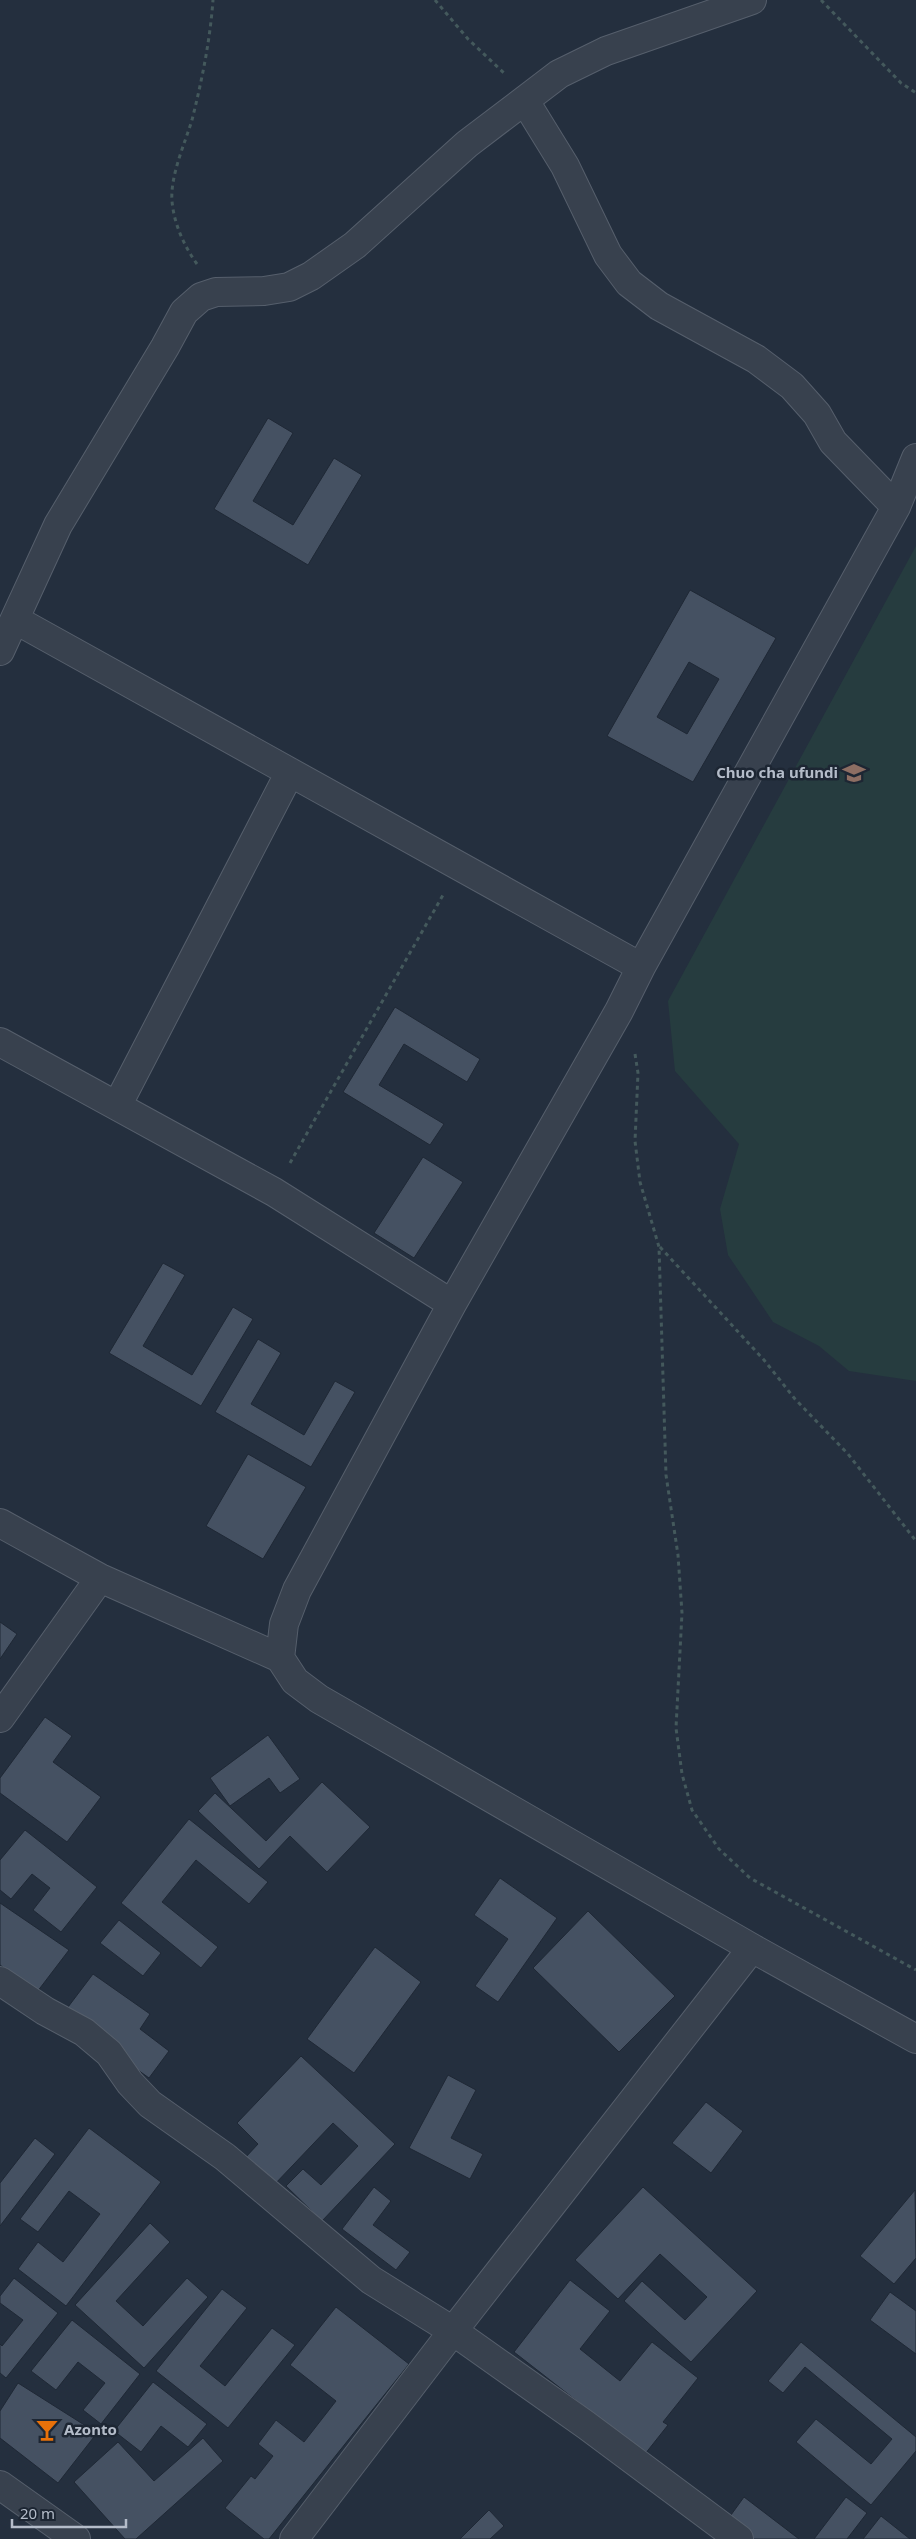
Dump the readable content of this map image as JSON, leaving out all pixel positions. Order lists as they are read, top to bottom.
{
  "places": {
    "school or university": ["Chuo cha ufundi"],
    "bar": ["Azonto"]
  },
  "scale_bar": "20 m"
}
